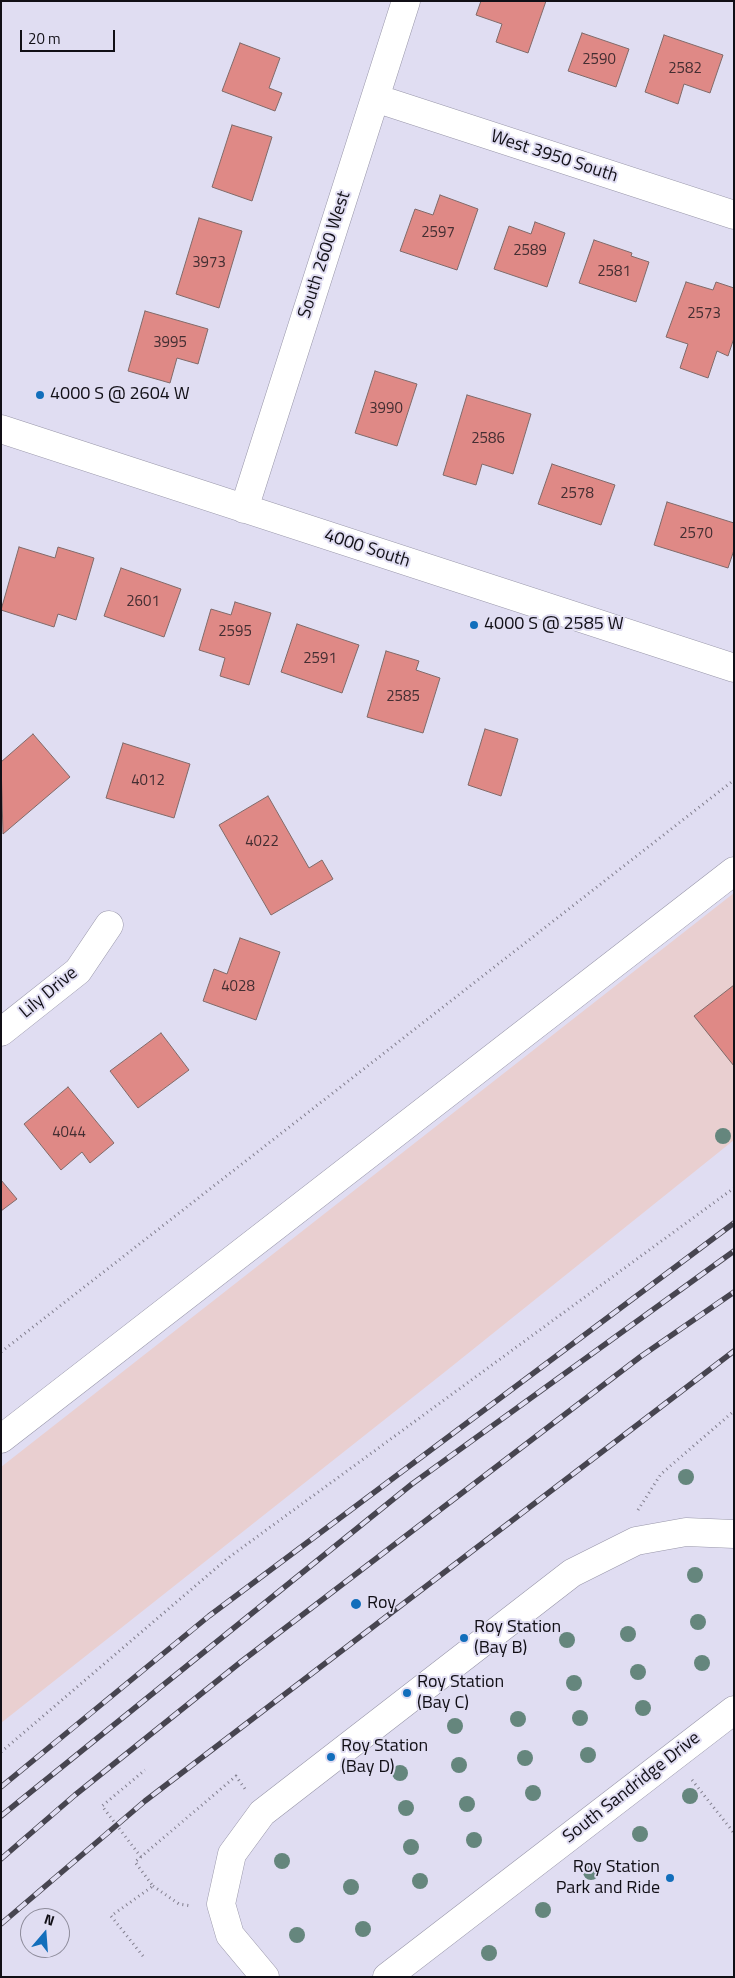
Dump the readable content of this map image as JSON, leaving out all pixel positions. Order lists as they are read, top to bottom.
{
  "streets": {
    "street": [
      "West 3950 South",
      "South 2600 West",
      "4000 South",
      "Lily Drive",
      "South Sandridge Drive"
    ]
  },
  "crossings": [
    ["West 3950 South", "South 2600 West"],
    ["South 2600 West", "4000 South"]
  ],
  "places": [
    "4000 S @ 2604 W",
    "4000 S @ 2585 W",
    "Roy",
    "Roy Station (Bay B)",
    "Roy Station (Bay C)",
    "Roy Station (Bay D)",
    "Roy Station Park and Ride"
  ],
  "house_numbers": [
    "2590",
    "2582",
    "2597",
    "2589",
    "3973",
    "2581",
    "2573",
    "3995",
    "3990",
    "2586",
    "2578",
    "2570",
    "2601",
    "2595",
    "2591",
    "2585",
    "4012",
    "4022",
    "4028",
    "4044"
  ],
  "scale_bar": "20 m",
  "north": "top"
}
